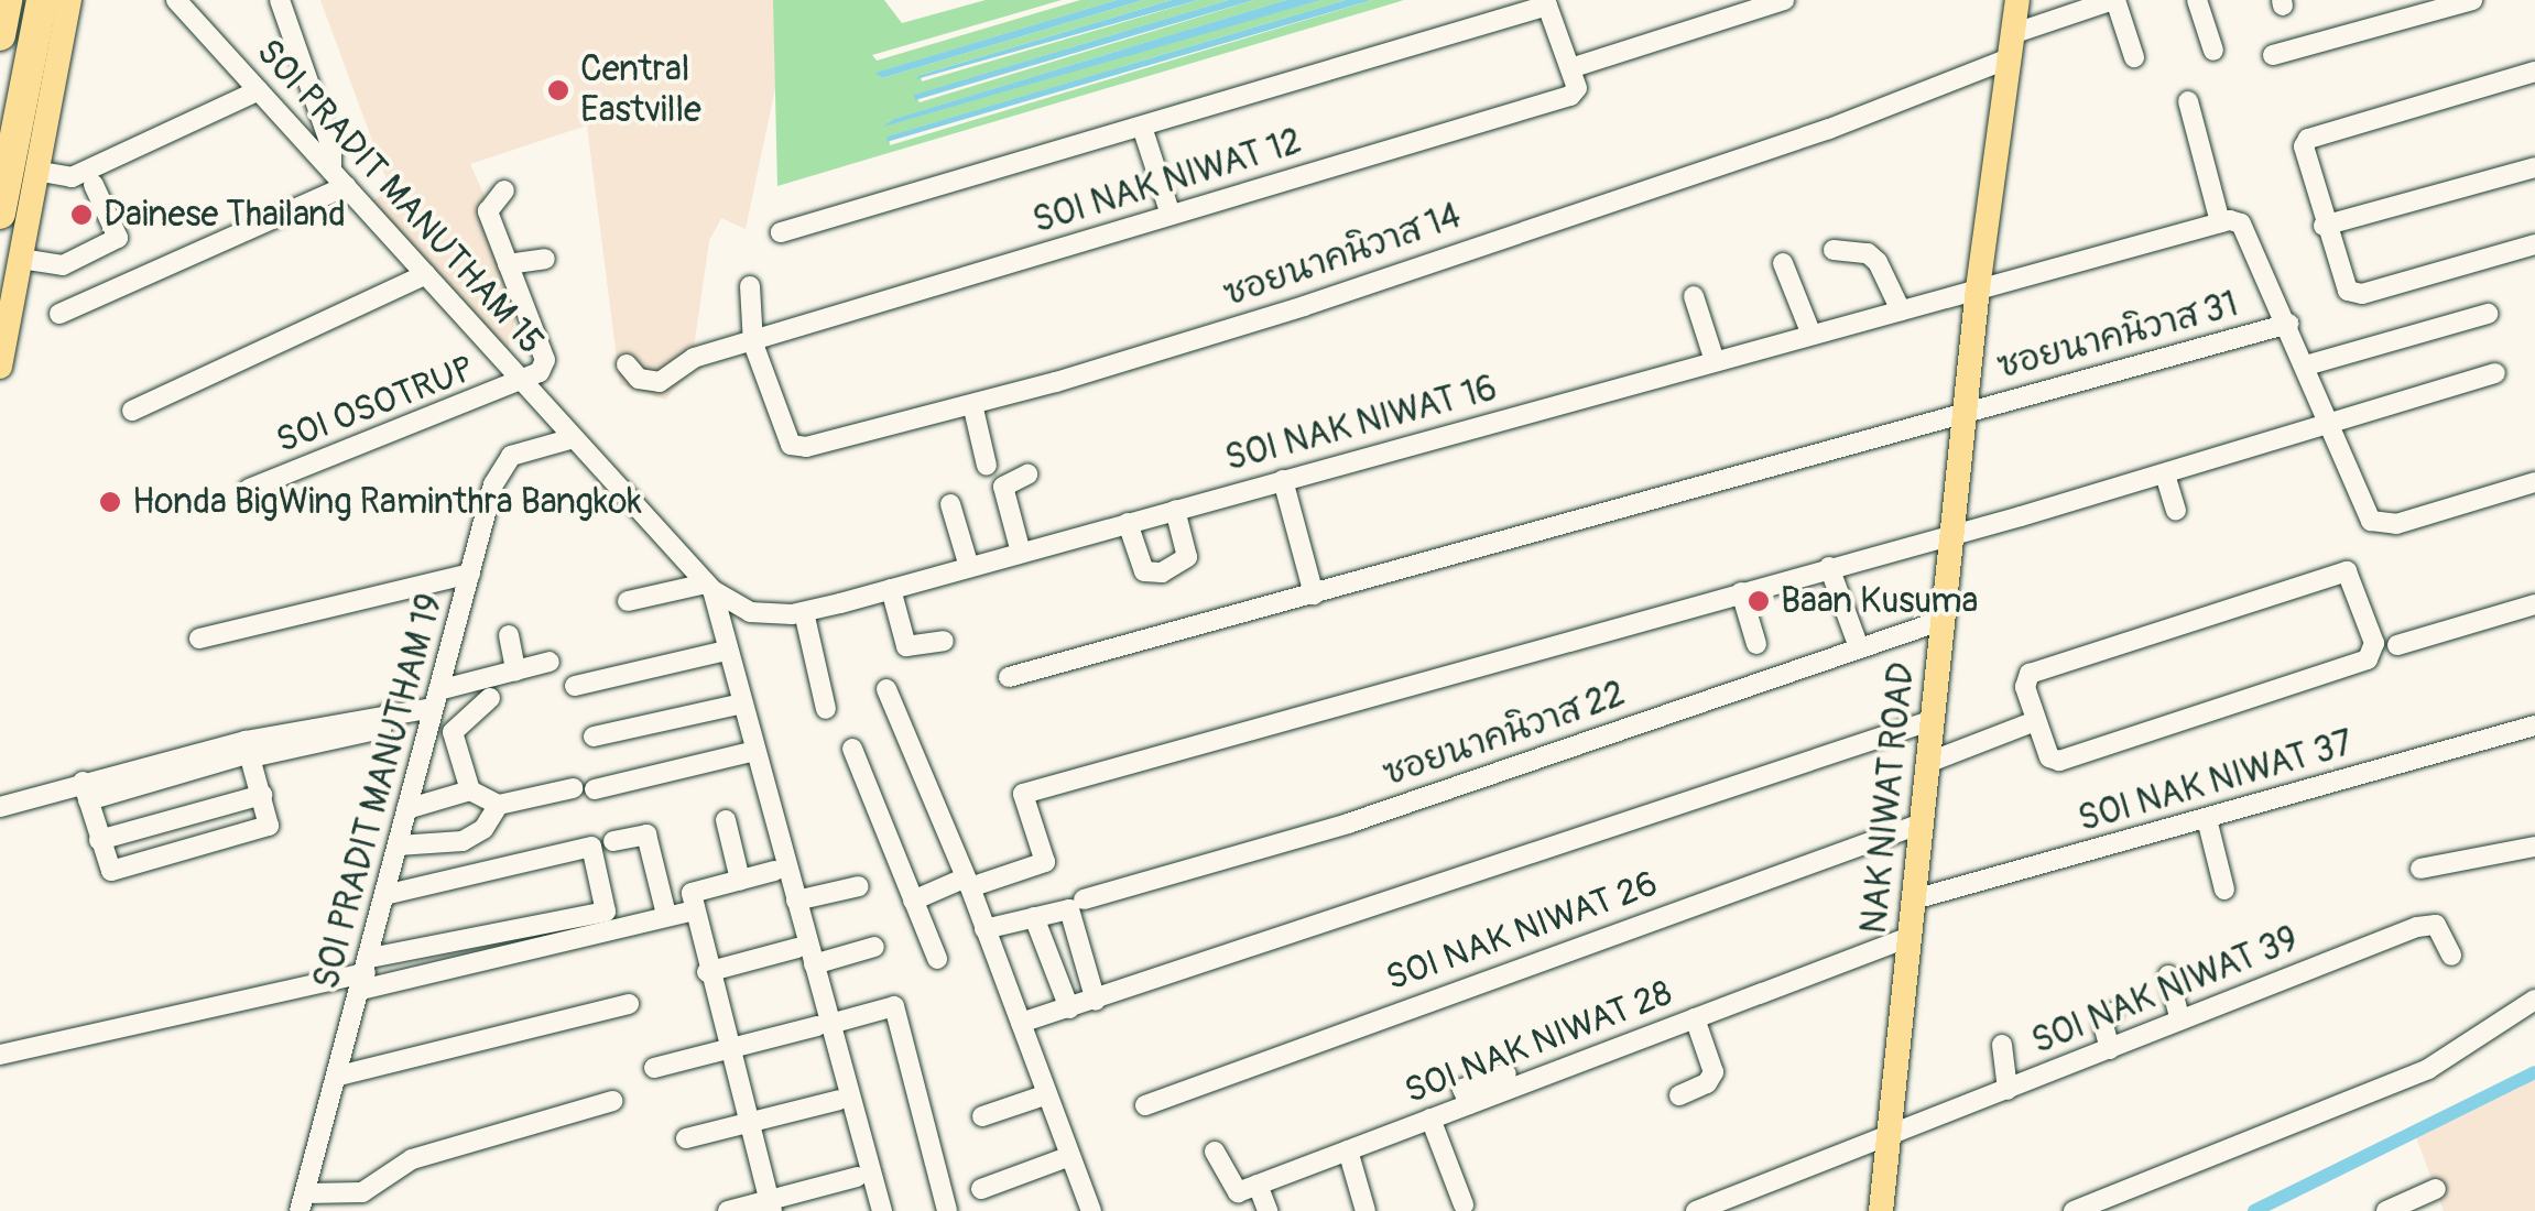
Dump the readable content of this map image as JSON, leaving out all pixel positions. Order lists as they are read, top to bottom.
{
  "streets": {
    "main road": ["NAK NIWAT ROAD"],
    "street": [
      "SOI NAK NIWAT 12",
      "SOI PRADIT MANUTHAM 15",
      "ซอยนาคนิวาส 14",
      "ซอยนาคนิวาส 31",
      "SOI OSOTRUP",
      "SOI NAK NIWAT 16",
      "ซอยนาคนิวาส 22",
      "SOI NAK NIWAT 37",
      "SOI PRADIT MANUTHAM 19",
      "SOI NAK NIWAT 26",
      "SOI NAK NIWAT 39",
      "SOI NAK NIWAT 28"
    ]
  },
  "crossings": [
    ["SOI NAK NIWAT 12", "ซอยนาคนิวาส 14"],
    ["SOI PRADIT MANUTHAM 15", "SOI OSOTRUP"],
    ["SOI PRADIT MANUTHAM 15", "SOI NAK NIWAT 16"],
    ["SOI PRADIT MANUTHAM 15", "SOI PRADIT MANUTHAM 19"],
    ["ซอยนาคนิวาส 14", "NAK NIWAT ROAD"],
    ["ซอยนาคนิวาส 31", "NAK NIWAT ROAD"],
    ["SOI NAK NIWAT 16", "SOI PRADIT MANUTHAM 19"],
    ["SOI NAK NIWAT 16", "NAK NIWAT ROAD"],
    ["ซอยนาคนิวาส 22", "NAK NIWAT ROAD"],
    ["SOI NAK NIWAT 37", "NAK NIWAT ROAD"],
    ["NAK NIWAT ROAD", "SOI NAK NIWAT 26"],
    ["NAK NIWAT ROAD", "SOI NAK NIWAT 39"],
    ["NAK NIWAT ROAD", "SOI NAK NIWAT 28"]
  ],
  "places": [
    "Central Eastville",
    "Dainese Thailand",
    "Honda BigWing Raminthra Bangkok",
    "Baan Kusuma"
  ]
}
